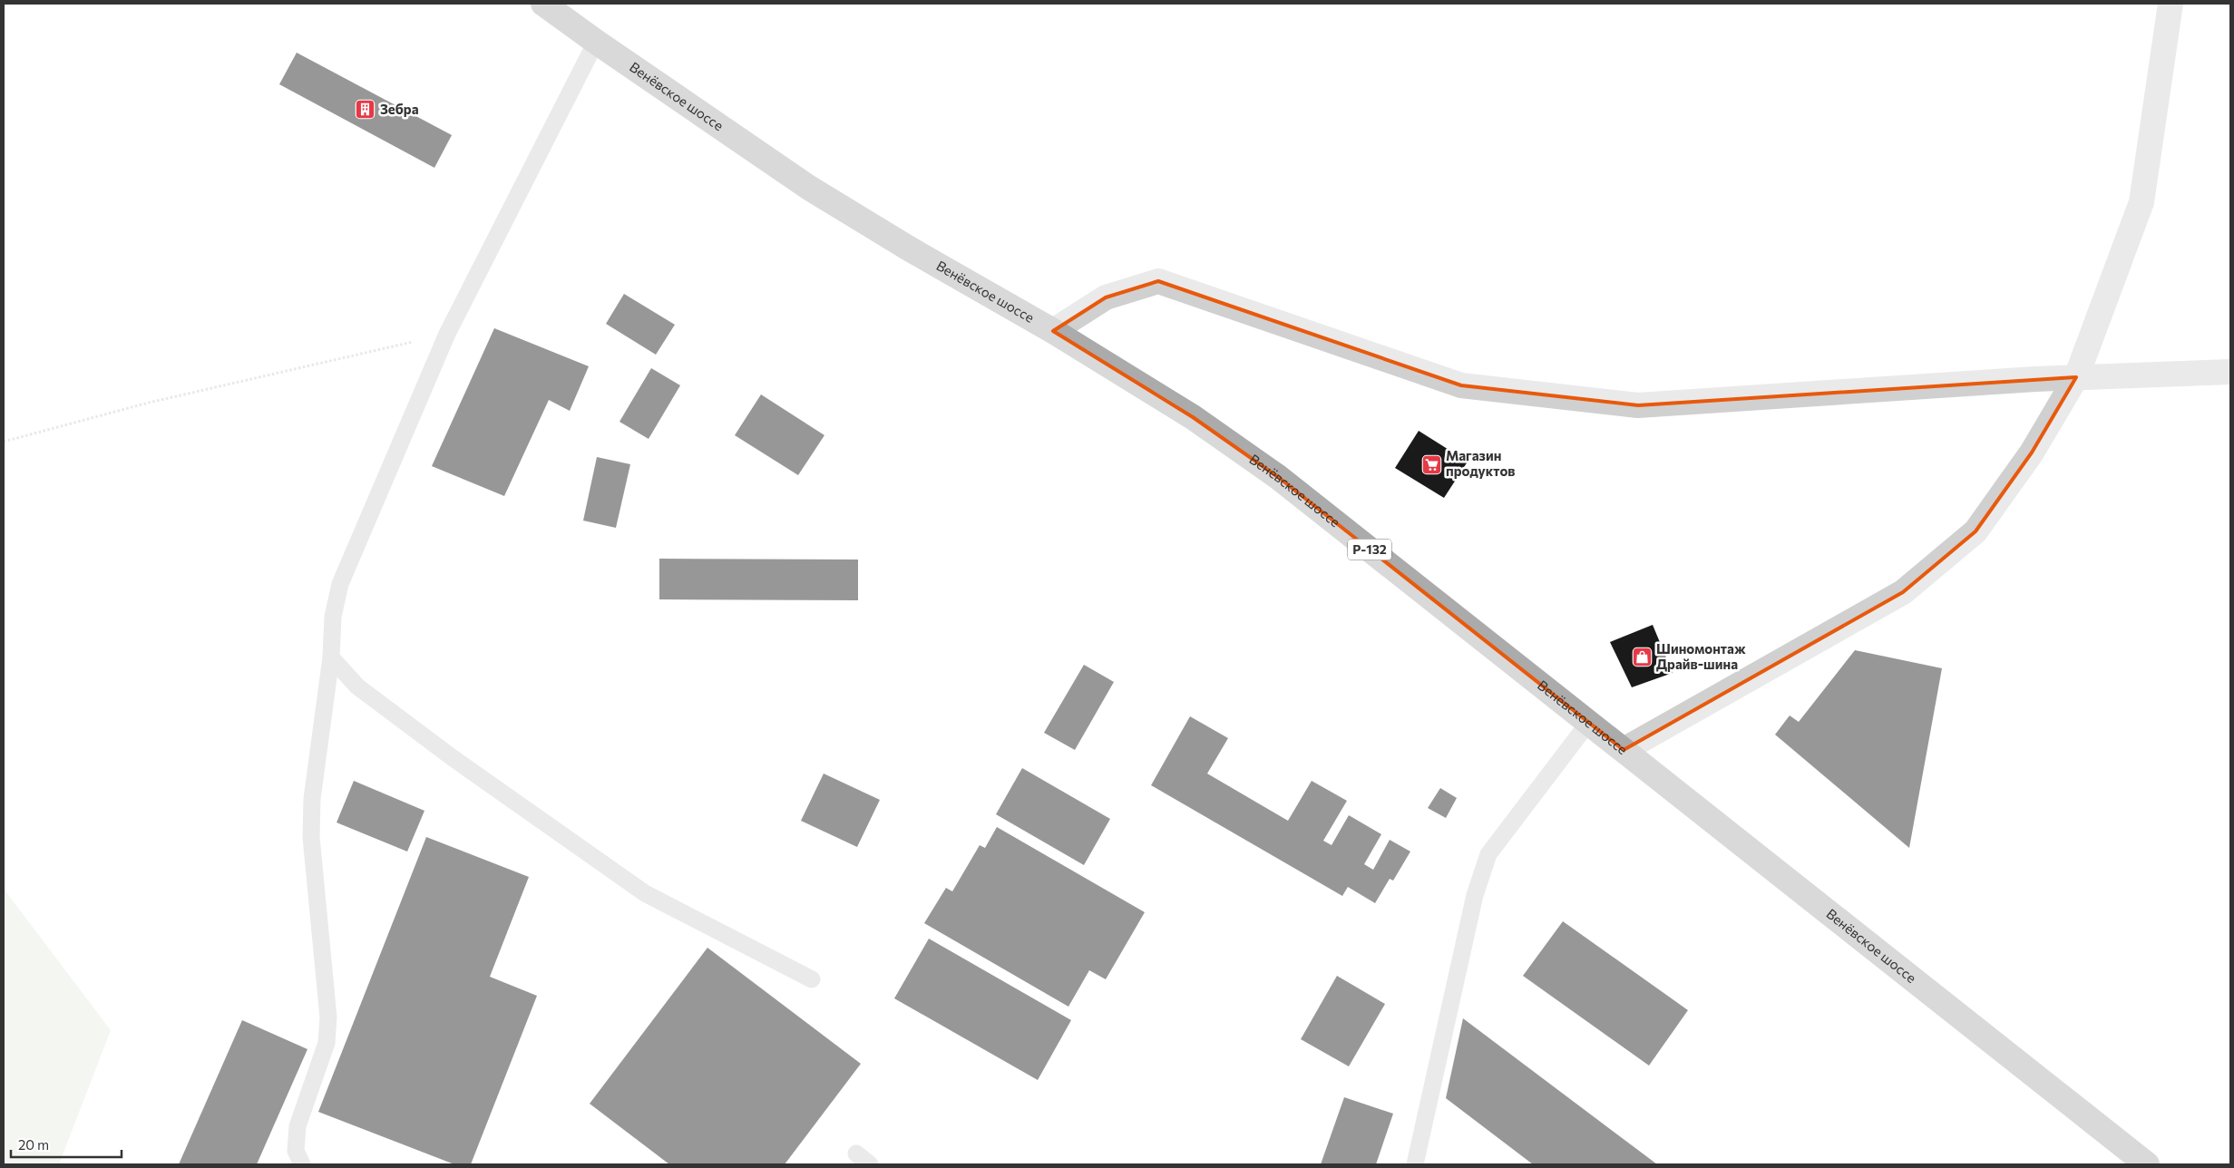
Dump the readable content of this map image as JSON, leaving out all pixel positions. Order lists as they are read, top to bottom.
{
  "streets": {
    "main road": ["Венёвское шоссе", "Р-132"]
  },
  "places": {
    "building": ["Зебра"],
    "supermarket": ["Магазин продуктов"],
    "shop": ["Шиномонтаж Драйв-шина"]
  },
  "scale_bar": "20 m"
}
